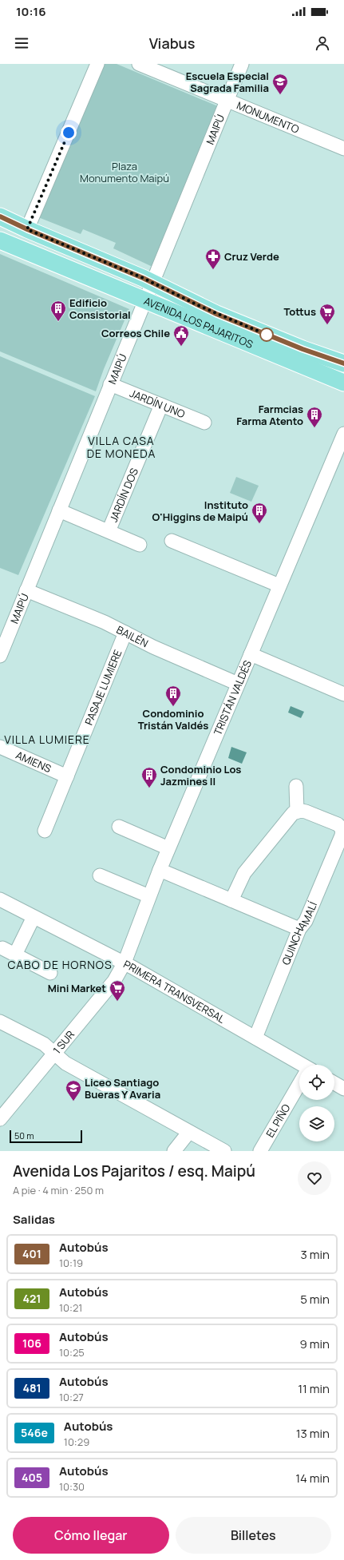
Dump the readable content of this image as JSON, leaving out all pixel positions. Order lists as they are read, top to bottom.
{
  "streets": {
    "main road": ["AVENIDA LOS PAJARITOS"],
    "street": [
      "MONUMENTO",
      "MAIPÚ",
      "JARDÍN UNO",
      "JARDÍN DOS",
      "BAILÉN",
      "PASAJE LUMIERE",
      "TRISTÁN VALDÉS",
      "AMIENS",
      "QUINCHAMALÍ",
      "PRIMERA TRANSVERSAL",
      "1 SUR",
      "EL PIÑO"
    ]
  },
  "crossings": [
    ["MONUMENTO", "MAIPÚ"],
    ["MAIPÚ", "AVENIDA LOS PAJARITOS"],
    ["MAIPÚ", "JARDÍN UNO"],
    ["MAIPÚ", "BAILÉN"],
    ["JARDÍN UNO", "JARDÍN DOS"],
    ["BAILÉN", "PASAJE LUMIERE"],
    ["BAILÉN", "TRISTÁN VALDÉS"],
    ["PASAJE LUMIERE", "AMIENS"],
    ["TRISTÁN VALDÉS", "PRIMERA TRANSVERSAL"],
    ["TRISTÁN VALDÉS", "1 SUR"],
    ["QUINCHAMALÍ", "PRIMERA TRANSVERSAL"],
    ["PRIMERA TRANSVERSAL", "1 SUR"]
  ],
  "districts": ["VILLA CASA DE MONEDA", "VILLA LUMIERE", "CABO DE HORNOS"],
  "parks": ["Plaza Monumento Maipú"],
  "places": {
    "school or university": ["Escuela Especial Sagrada Familia", "Liceo Santiago Bueras Y Avaria"],
    "pharmacy": ["Cruz Verde"],
    "building": [
      "Edificio Consistorial",
      "Farmcias Farma Atento",
      "Instituto O'Higgins de Maipú",
      "Condominio Tristán Valdés",
      "Condominio Los Jazmines II"
    ],
    "supermarket": ["Tottus", "Mini Market"],
    "public building": ["Correos Chile"]
  },
  "lines": ["bus line 401"],
  "scale_bar": "50 m",
  "page": {
    "status": "10:16",
    "header": "Viabus",
    "scale": "50 m",
    "heading": [
      ["Avenida Los Pajaritos / esq. Maipú", "A pie · 4 min · 250 m"],
      "Salidas"
    ],
    "list": [
      {
        "mark": "401",
        "name": "Autobús",
        "note": "10:19",
        "value": "3 min"
      },
      {
        "mark": "421",
        "name": "Autobús",
        "note": "10:21",
        "value": "5 min"
      },
      {
        "mark": "106",
        "name": "Autobús",
        "note": "10:25",
        "value": "9 min"
      },
      {
        "mark": "481",
        "name": "Autobús",
        "note": "10:27",
        "value": "11 min"
      },
      {
        "mark": "546e",
        "name": "Autobús",
        "note": "10:29",
        "value": "13 min"
      },
      {
        "mark": "405",
        "name": "Autobús",
        "note": "10:30",
        "value": "14 min"
      }
    ],
    "buttons": ["Cómo llegar", "Billetes"]
  }
}
